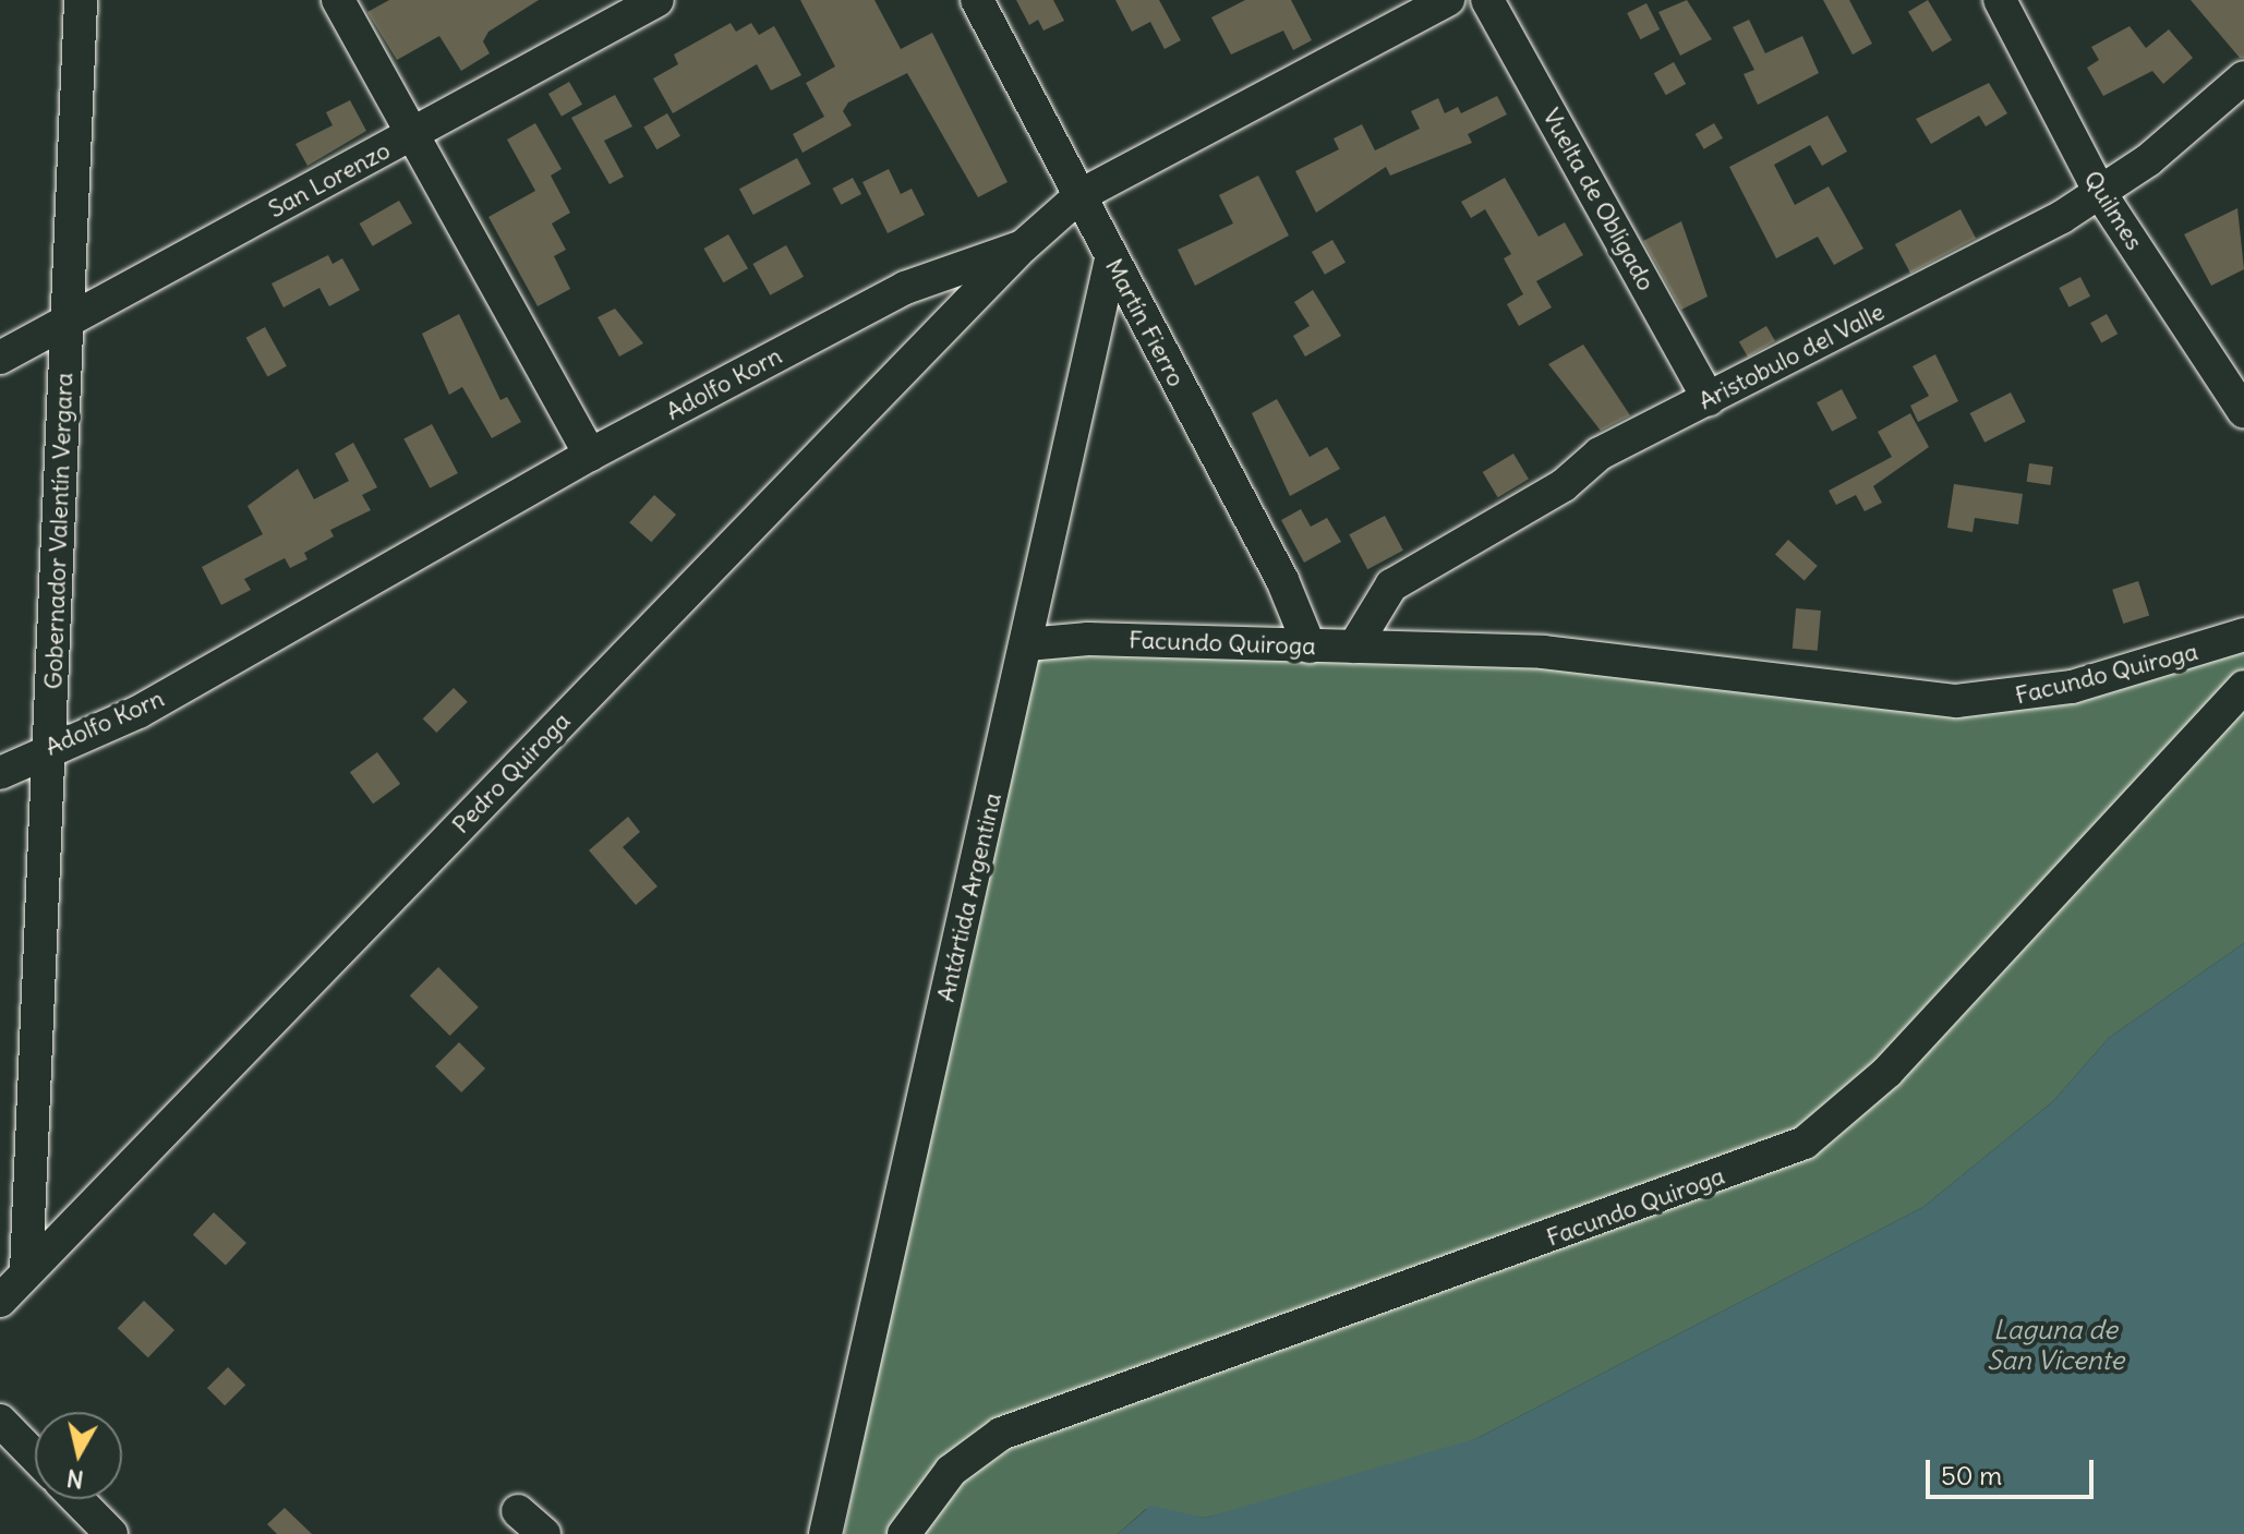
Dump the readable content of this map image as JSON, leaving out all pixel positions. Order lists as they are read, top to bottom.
{
  "streets": {
    "street": [
      "San Lorenzo",
      "Vuelta de Obligado",
      "Quilmes",
      "Martín Fierro",
      "Aristobulo del Valle",
      "Adolfo Korn",
      "Gobernador Valentín Vergara",
      "Facundo Quiroga",
      "Pedro Quiroga",
      "Antártida Argentina"
    ]
  },
  "crossings": [
    ["San Lorenzo", "Gobernador Valentín Vergara"],
    ["Vuelta de Obligado", "Aristobulo del Valle"],
    ["Quilmes", "Aristobulo del Valle"],
    ["Martín Fierro", "Adolfo Korn"],
    ["Martín Fierro", "Facundo Quiroga"],
    ["Martín Fierro", "Antártida Argentina"],
    ["Aristobulo del Valle", "Facundo Quiroga"],
    ["Adolfo Korn", "Gobernador Valentín Vergara"],
    ["Adolfo Korn", "Pedro Quiroga"],
    ["Gobernador Valentín Vergara", "Pedro Quiroga"],
    ["Facundo Quiroga", "Antártida Argentina"]
  ],
  "water": ["Laguna de San Vicente"],
  "scale_bar": "50 m",
  "north": "bottom"
}
